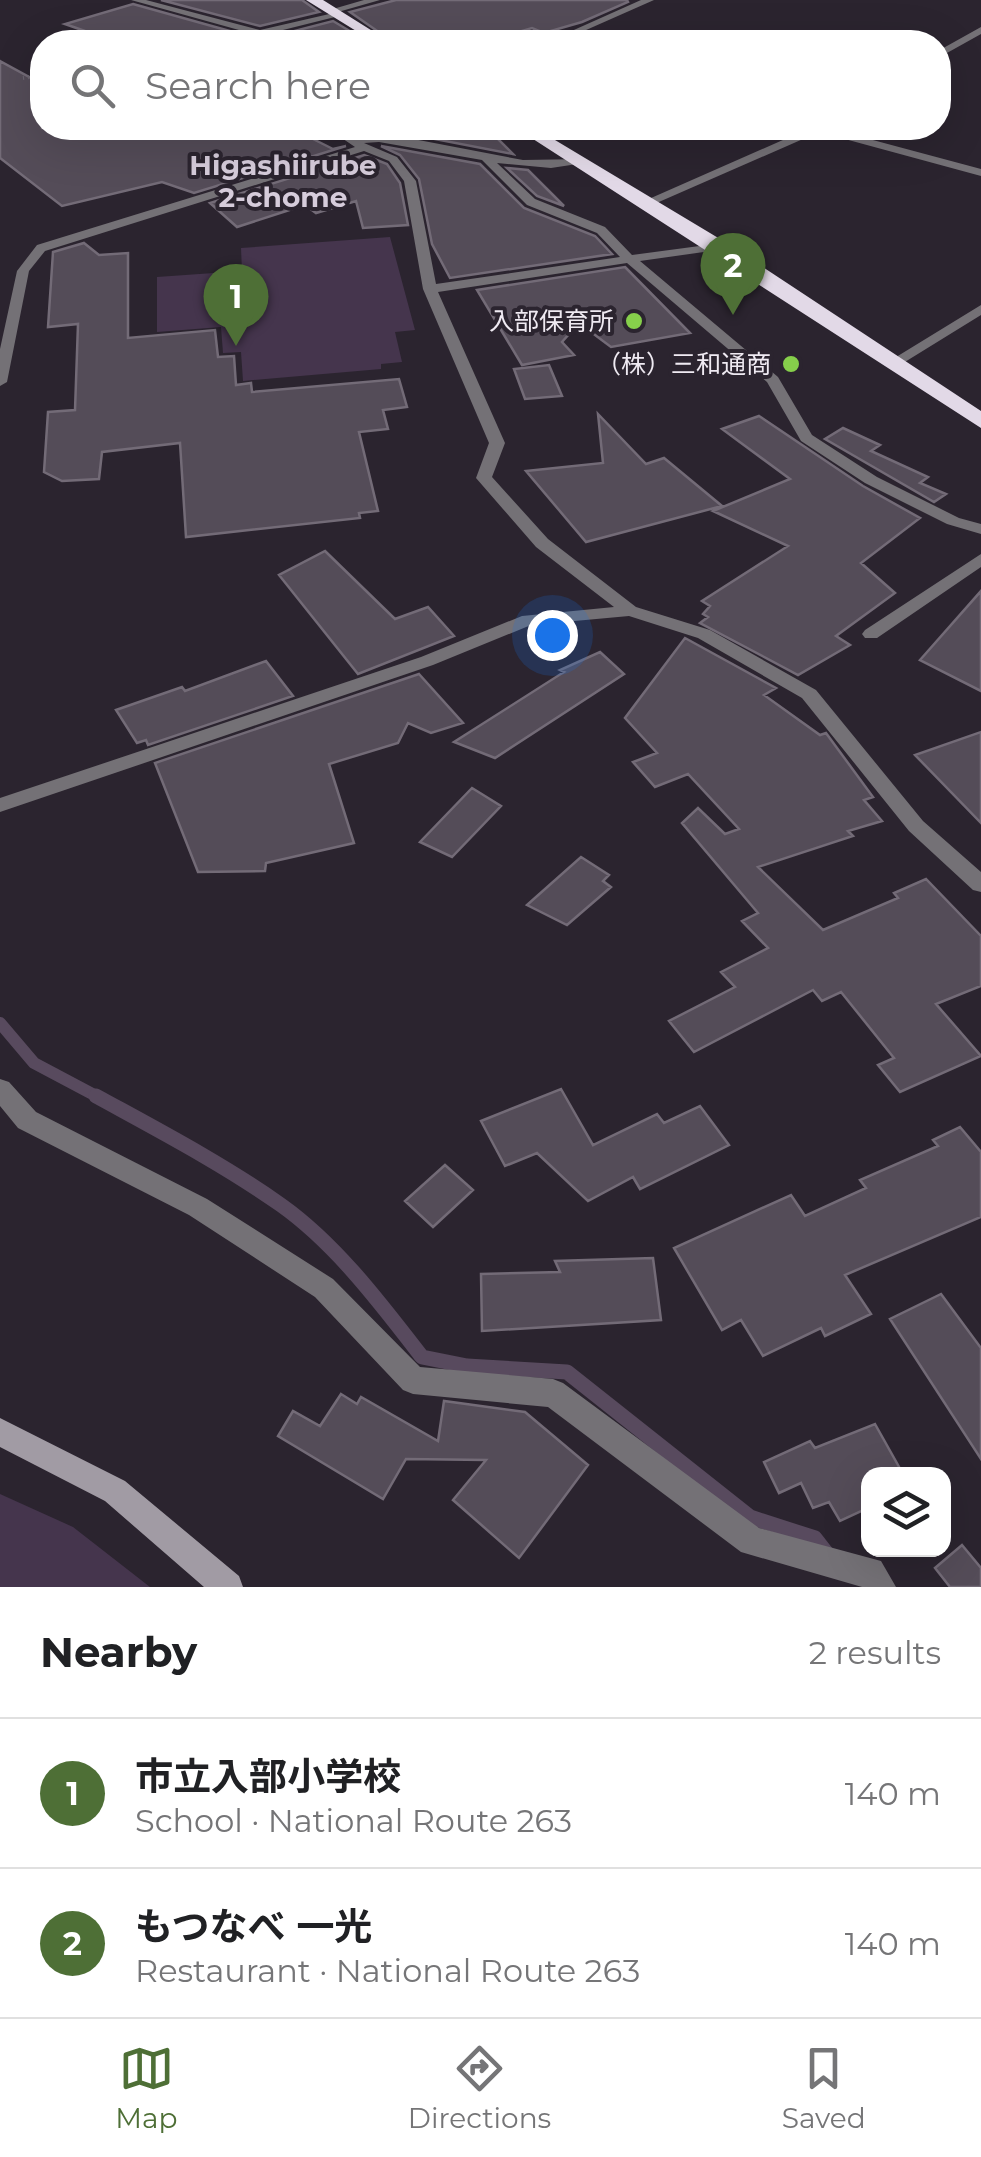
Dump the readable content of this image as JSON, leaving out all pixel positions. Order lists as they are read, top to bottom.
{
  "districts": ["Higashiirube 2-chome"],
  "places": ["入部保育所", "（株）三和通商"],
  "page": {
    "search": "Search here",
    "pins": ["2", "1"],
    "heading": ["Nearby", "2 results"],
    "list": [
      {
        "mark": "1",
        "name": "市立入部小学校",
        "note": "School · National Route 263",
        "value": "140 m"
      },
      {
        "mark": "2",
        "name": "もつなべ 一光",
        "note": "Restaurant · National Route 263",
        "value": "140 m"
      }
    ],
    "nav": ["Map", "Directions", "Saved"]
  }
}
